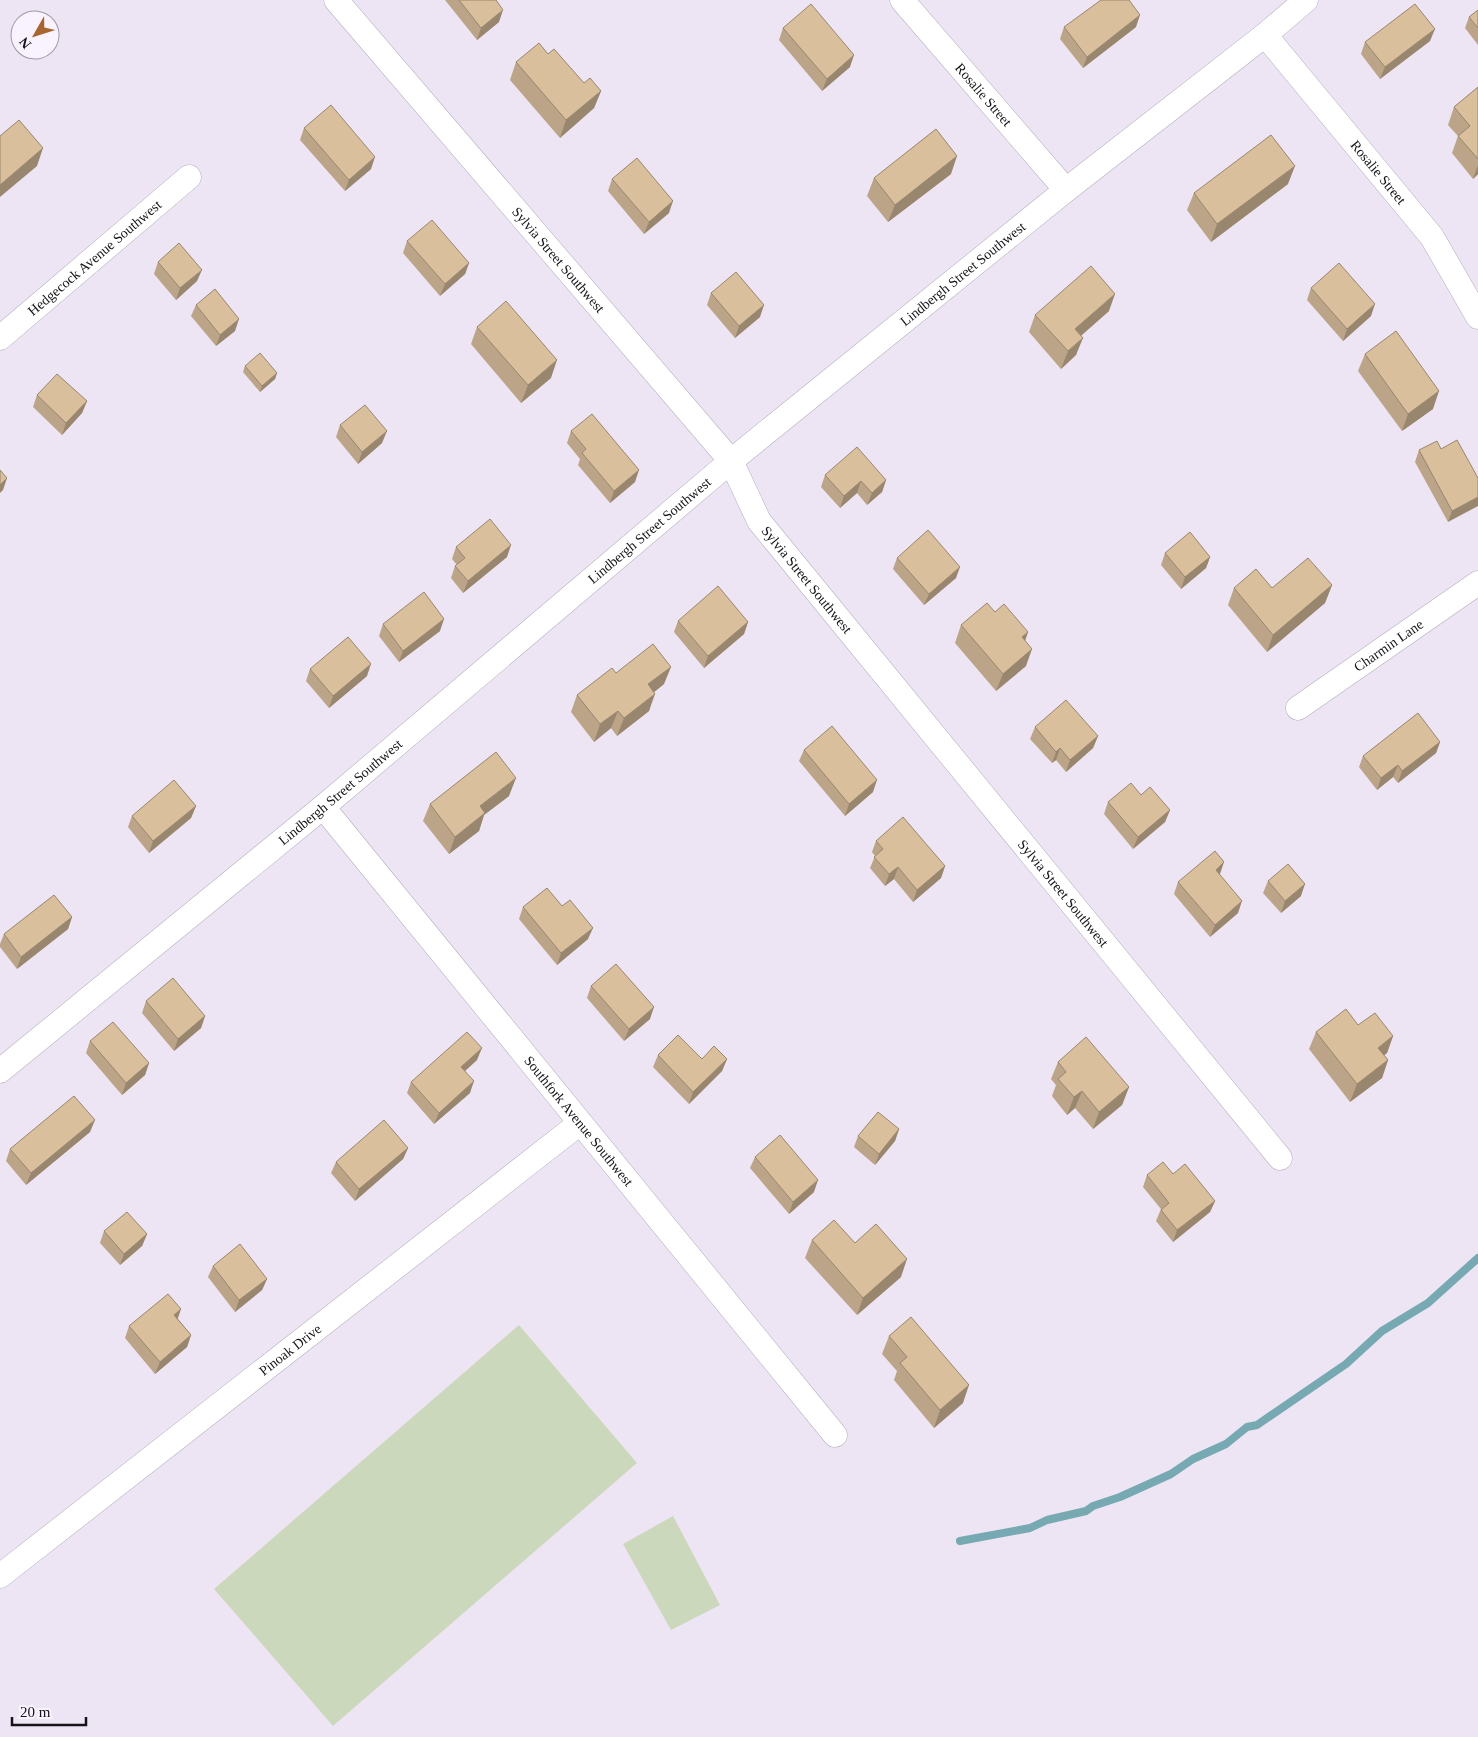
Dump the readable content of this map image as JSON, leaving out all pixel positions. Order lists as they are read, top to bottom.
{
  "streets": {
    "street": [
      "Rosalie Street",
      "Hedgecock Avenue Southwest",
      "Sylvia Street Southwest",
      "Lindbergh Street Southwest",
      "Charmin Lane",
      "Southfork Avenue Southwest",
      "Pinoak Drive"
    ]
  },
  "crossings": [
    ["Rosalie Street", "Lindbergh Street Southwest"],
    ["Sylvia Street Southwest", "Lindbergh Street Southwest"],
    ["Lindbergh Street Southwest", "Southfork Avenue Southwest"],
    ["Southfork Avenue Southwest", "Pinoak Drive"]
  ],
  "scale_bar": "20 m",
  "north": "bottom left"
}
